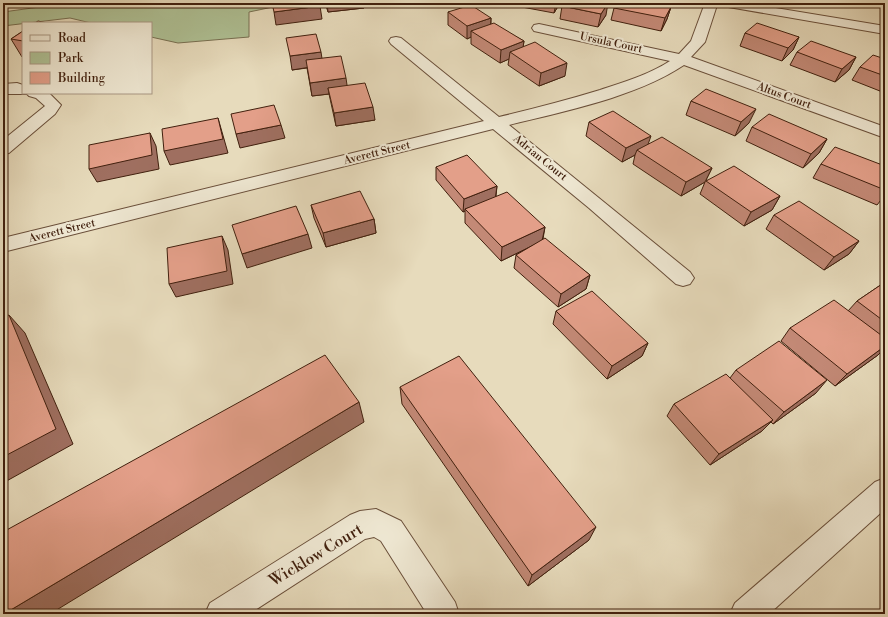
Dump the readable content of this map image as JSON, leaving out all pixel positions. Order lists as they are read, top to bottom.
{
  "streets": {
    "street": [
      "Ursula Court",
      "Altus Court",
      "Averett Street",
      "Adrian Court",
      "Wicklow Court"
    ]
  },
  "crossings": [
    ["Ursula Court", "Altus Court"],
    ["Ursula Court", "Averett Street"],
    ["Altus Court", "Averett Street"],
    ["Averett Street", "Adrian Court"]
  ],
  "legend": ["Road", "Park", "Building"]
}
